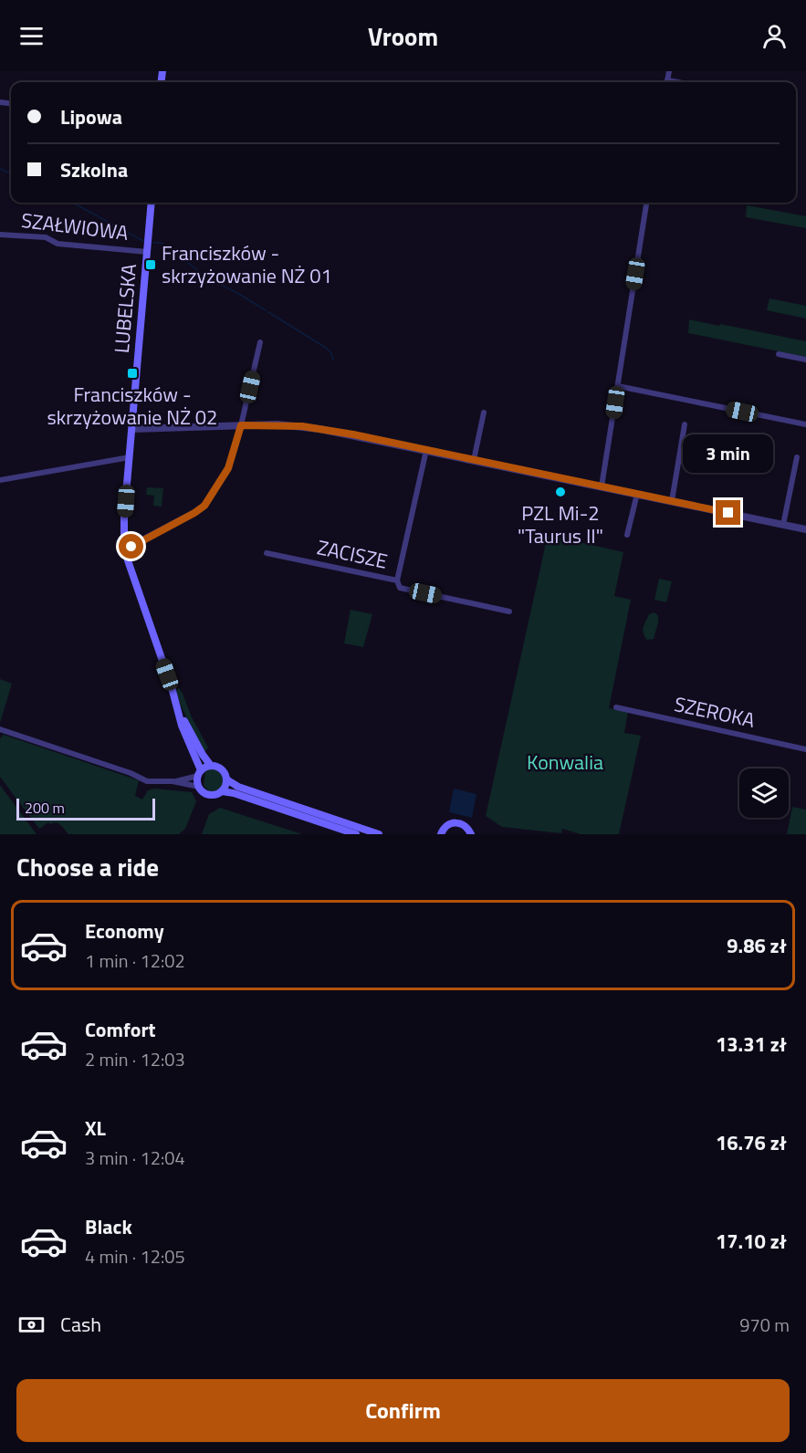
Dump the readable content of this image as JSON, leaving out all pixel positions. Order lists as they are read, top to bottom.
{
  "streets": {
    "main road": ["LUBELSKA"],
    "street": ["SZAŁWIOWA", "ZACISZE", "SZEROKA"]
  },
  "crossings": [
    ["SZAŁWIOWA", "LUBELSKA"]
  ],
  "parks": ["Konwalia"],
  "places": {
    "transit": ["Franciszków - skrzyżowanie NŻ 01", "Franciszków - skrzyżowanie NŻ 02"],
    "other": ["PZL Mi-2 \"Taurus II\""]
  },
  "scale_bar": "200 m",
  "page": {
    "header": "Vroom",
    "banner": ["Lipowa", "Szkolna"],
    "bubble": "3 min",
    "scale": "200 m",
    "heading": "Choose a ride",
    "list": [
      {
        "name": "Economy",
        "note": "1 min · 12:02",
        "value": "9.86 zł"
      },
      {
        "name": "Comfort",
        "note": "2 min · 12:03",
        "value": "13.31 zł"
      },
      {
        "name": "XL",
        "note": "3 min · 12:04",
        "value": "16.76 zł"
      },
      {
        "name": "Black",
        "note": "4 min · 12:05",
        "value": "17.10 zł"
      }
    ],
    "pay": ["Cash", "970 m"],
    "buttons": "Confirm"
  }
}
